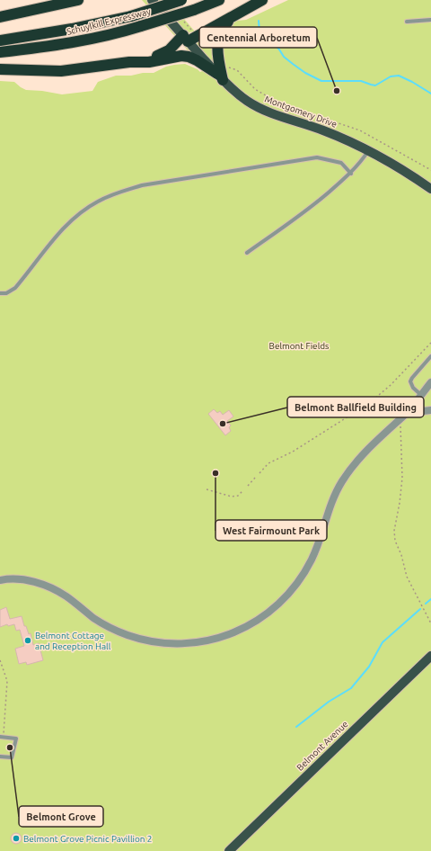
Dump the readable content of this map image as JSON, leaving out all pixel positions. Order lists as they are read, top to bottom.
{
  "streets": {
    "highway": ["Schuylkill Expressway"],
    "main road": ["Montgomery Drive", "Belmont Avenue"]
  },
  "parks": ["Belmont Fields"],
  "places": [
    "Centennial Arboretum",
    "Belmont Ballfield Building",
    "West Fairmount Park",
    "Belmont Cottage and Reception Hall",
    "Belmont Grove",
    "Belmont Grove Picnic Pavillion 2"
  ]
}
